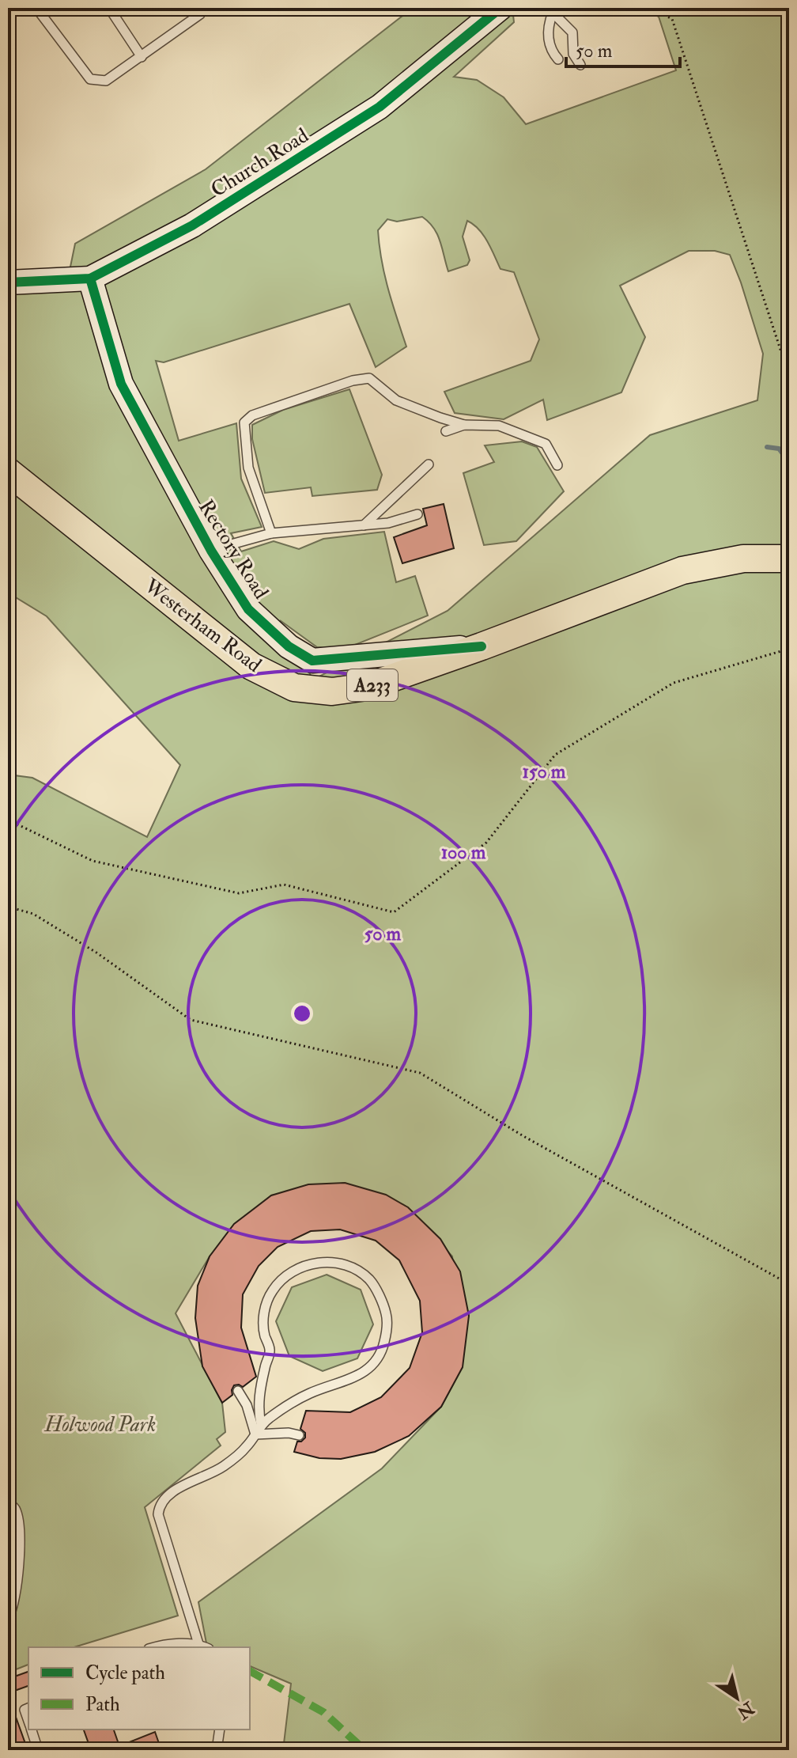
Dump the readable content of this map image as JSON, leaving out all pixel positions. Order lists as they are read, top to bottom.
{
  "streets": {
    "main road": ["Westerham Road", "A233"],
    "street": ["Church Road", "Rectory Road"]
  },
  "crossings": [
    ["Church Road", "Rectory Road"],
    ["Rectory Road", "Westerham Road"]
  ],
  "parks": ["Holwood Park"],
  "legend": ["Cycle path", "Path"],
  "scale_bar": "50 m",
  "north": "bottom right",
  "rings": ["150 m", "100 m", "50 m"]
}
